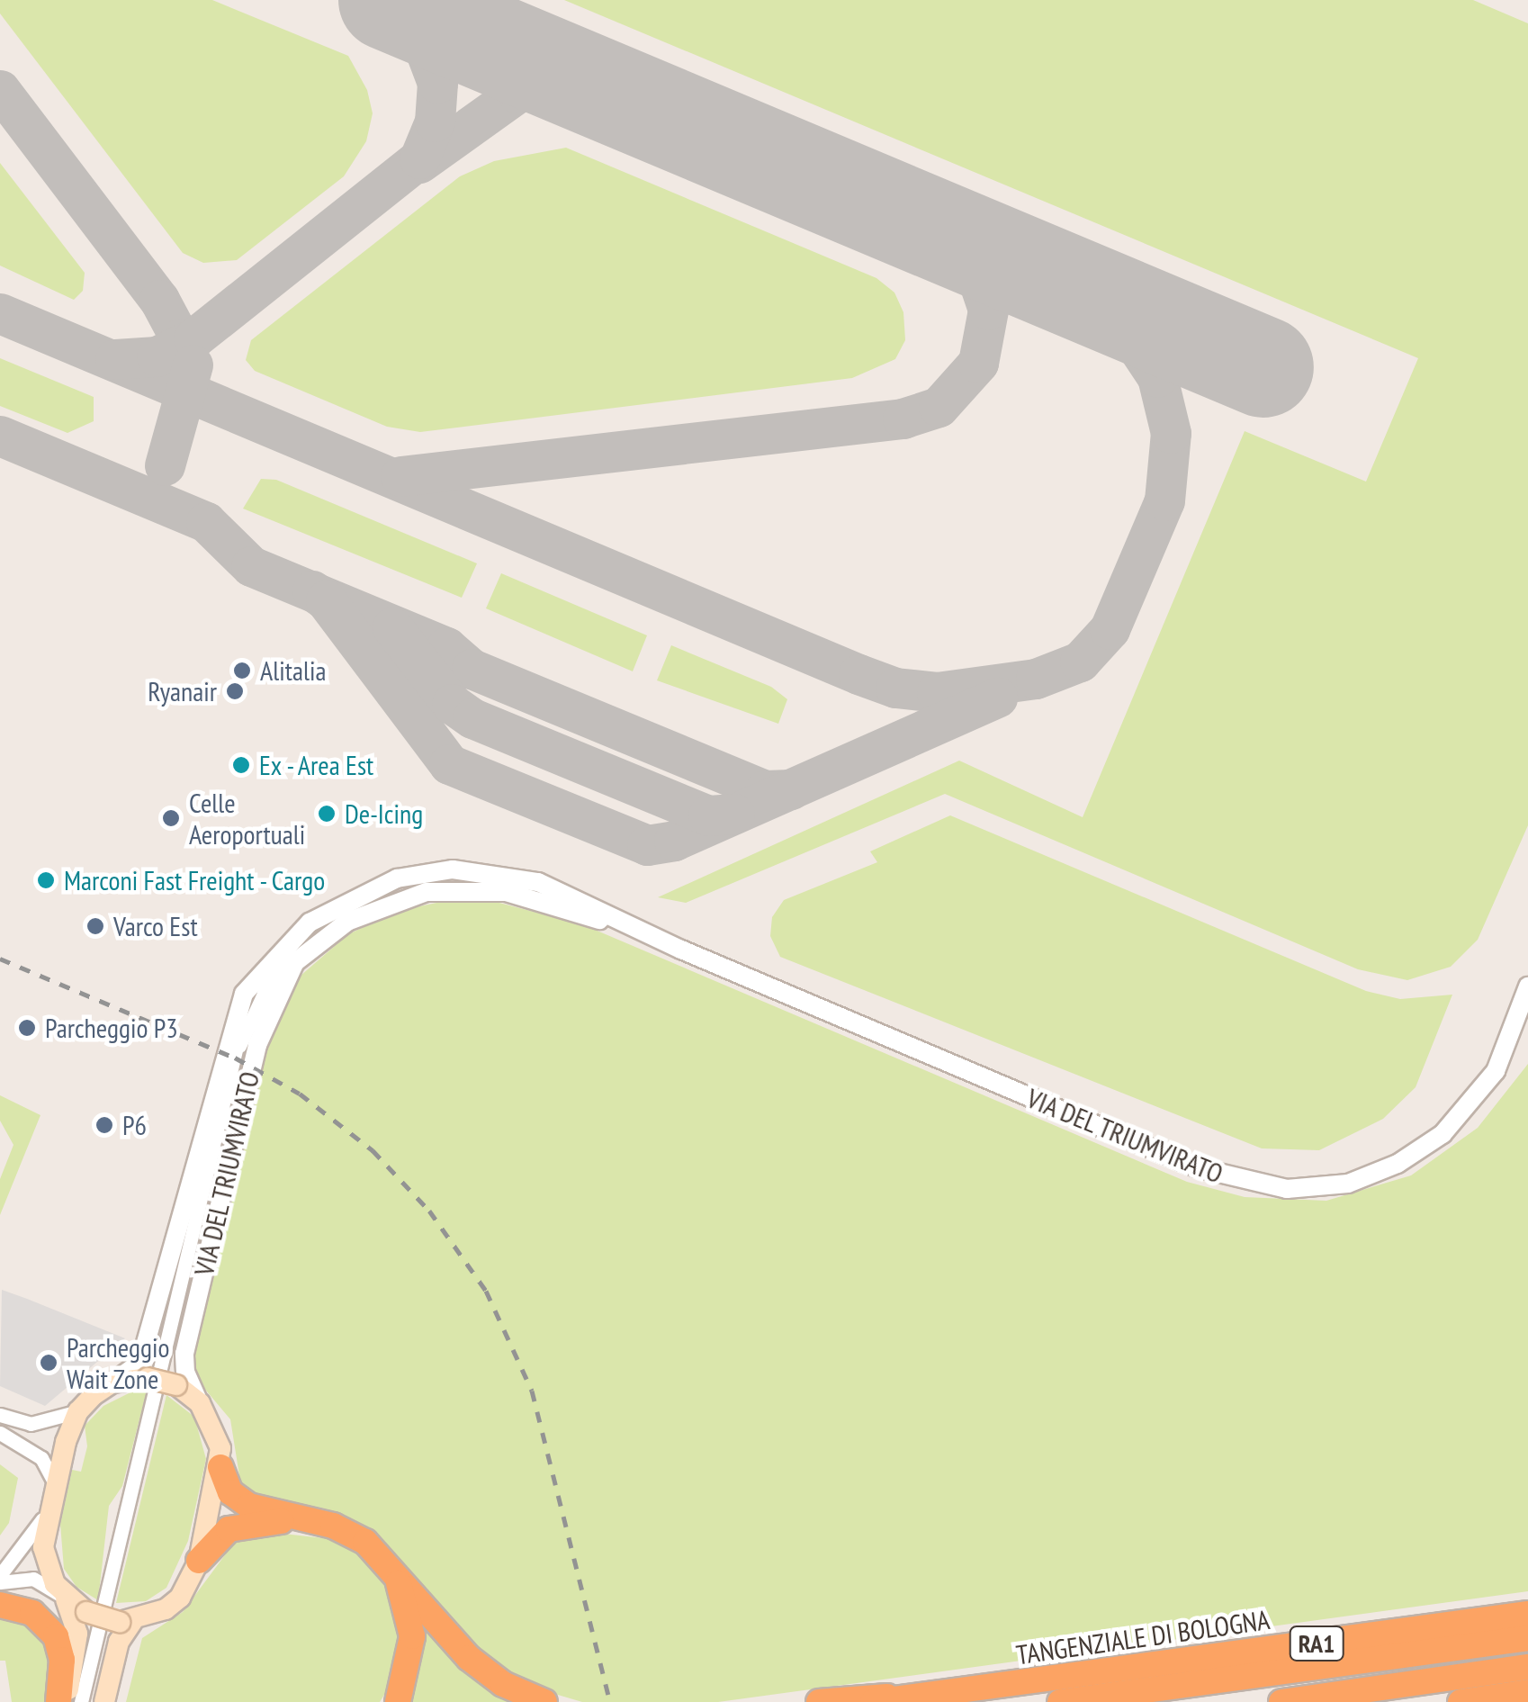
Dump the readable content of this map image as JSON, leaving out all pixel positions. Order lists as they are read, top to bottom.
{
  "streets": {
    "highway": ["TANGENZIALE DI BOLOGNA", "RA1"],
    "main road": ["VIA DEL TRIUMVIRATO"]
  },
  "places": [
    "Alitalia",
    "Ryanair",
    "Ex - Area Est",
    "De-Icing",
    "Celle Aeroportuali",
    "Marconi Fast Freight - Cargo",
    "Varco Est",
    "Parcheggio P3",
    "P6",
    "Parcheggio Wait Zone"
  ]
}
